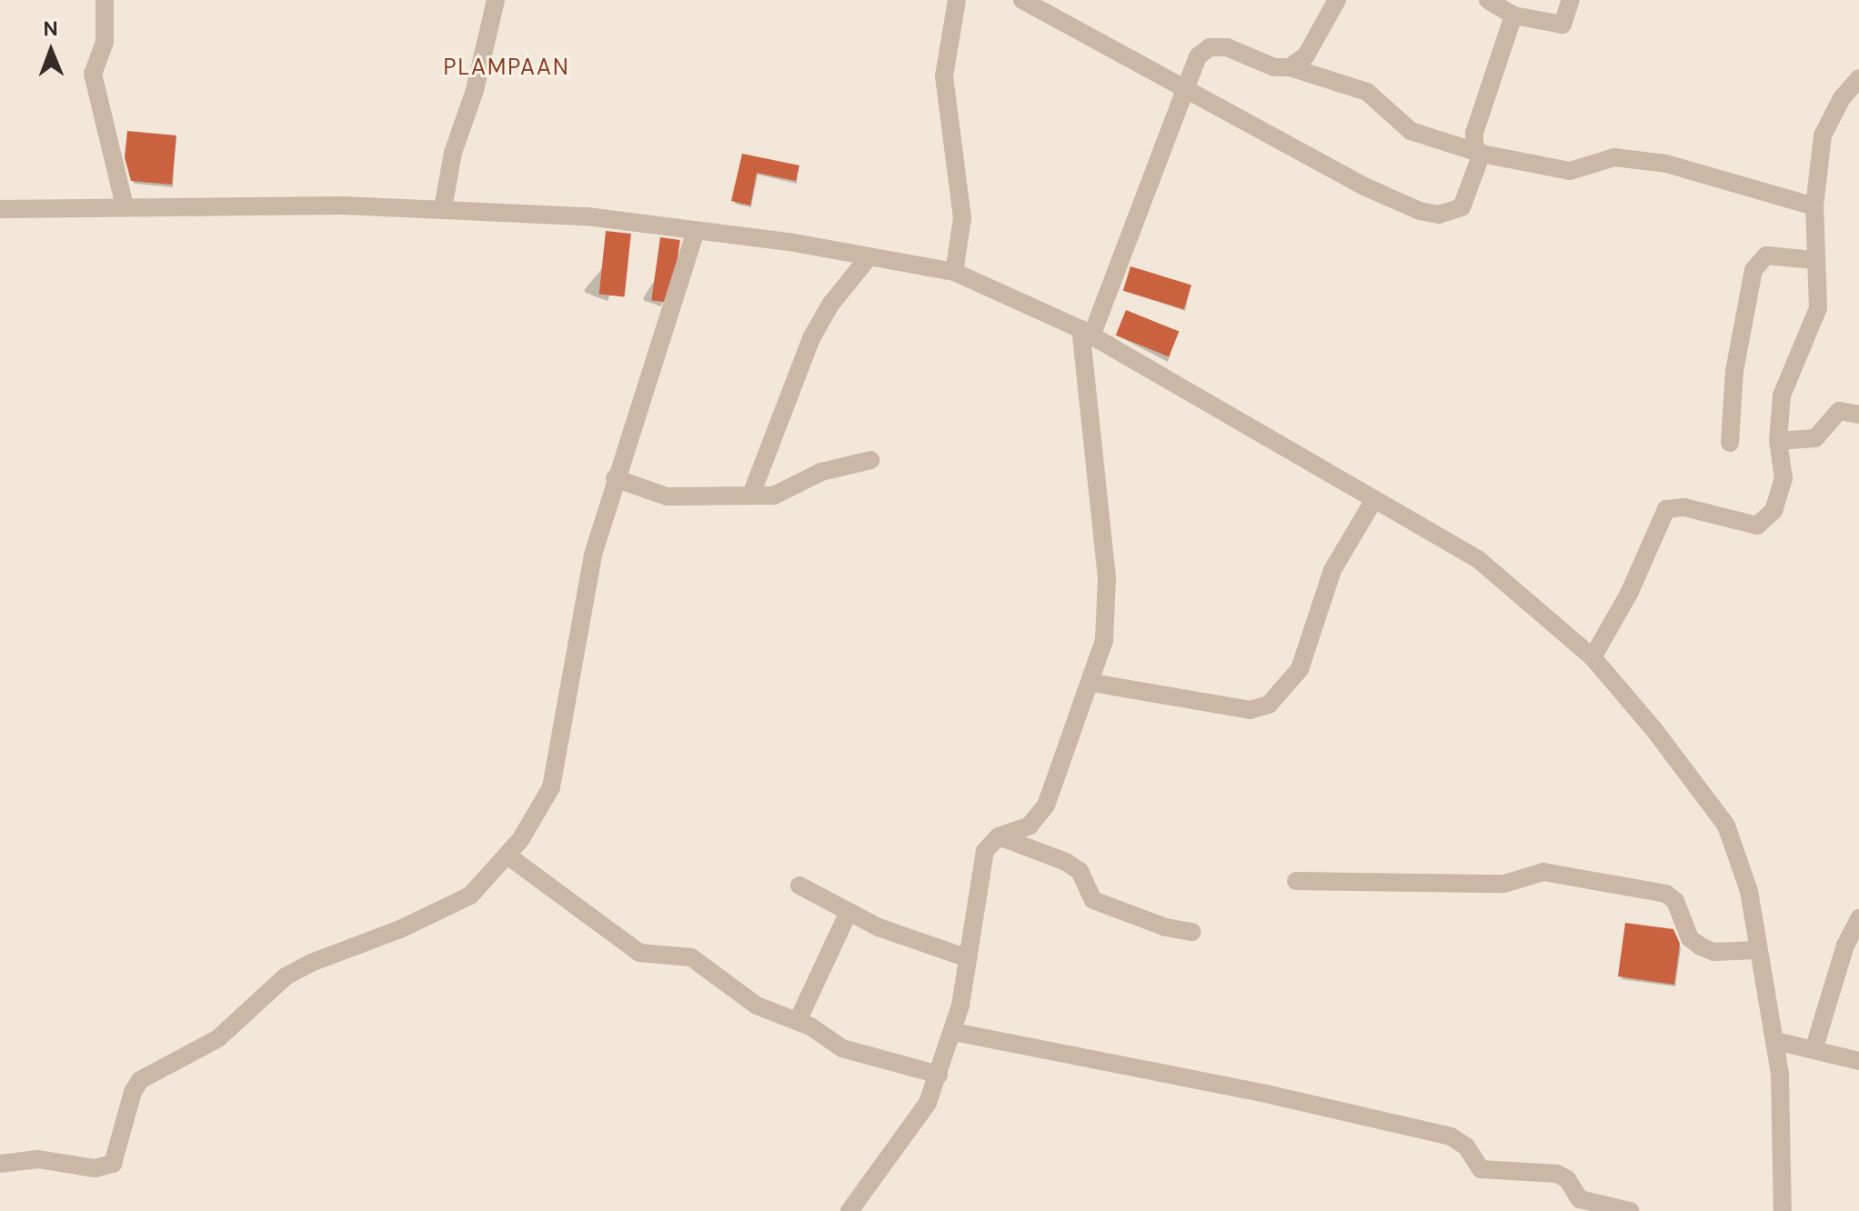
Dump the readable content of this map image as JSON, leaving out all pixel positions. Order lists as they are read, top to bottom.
{
  "districts": ["PLAMPAAN"],
  "north": "top"
}
